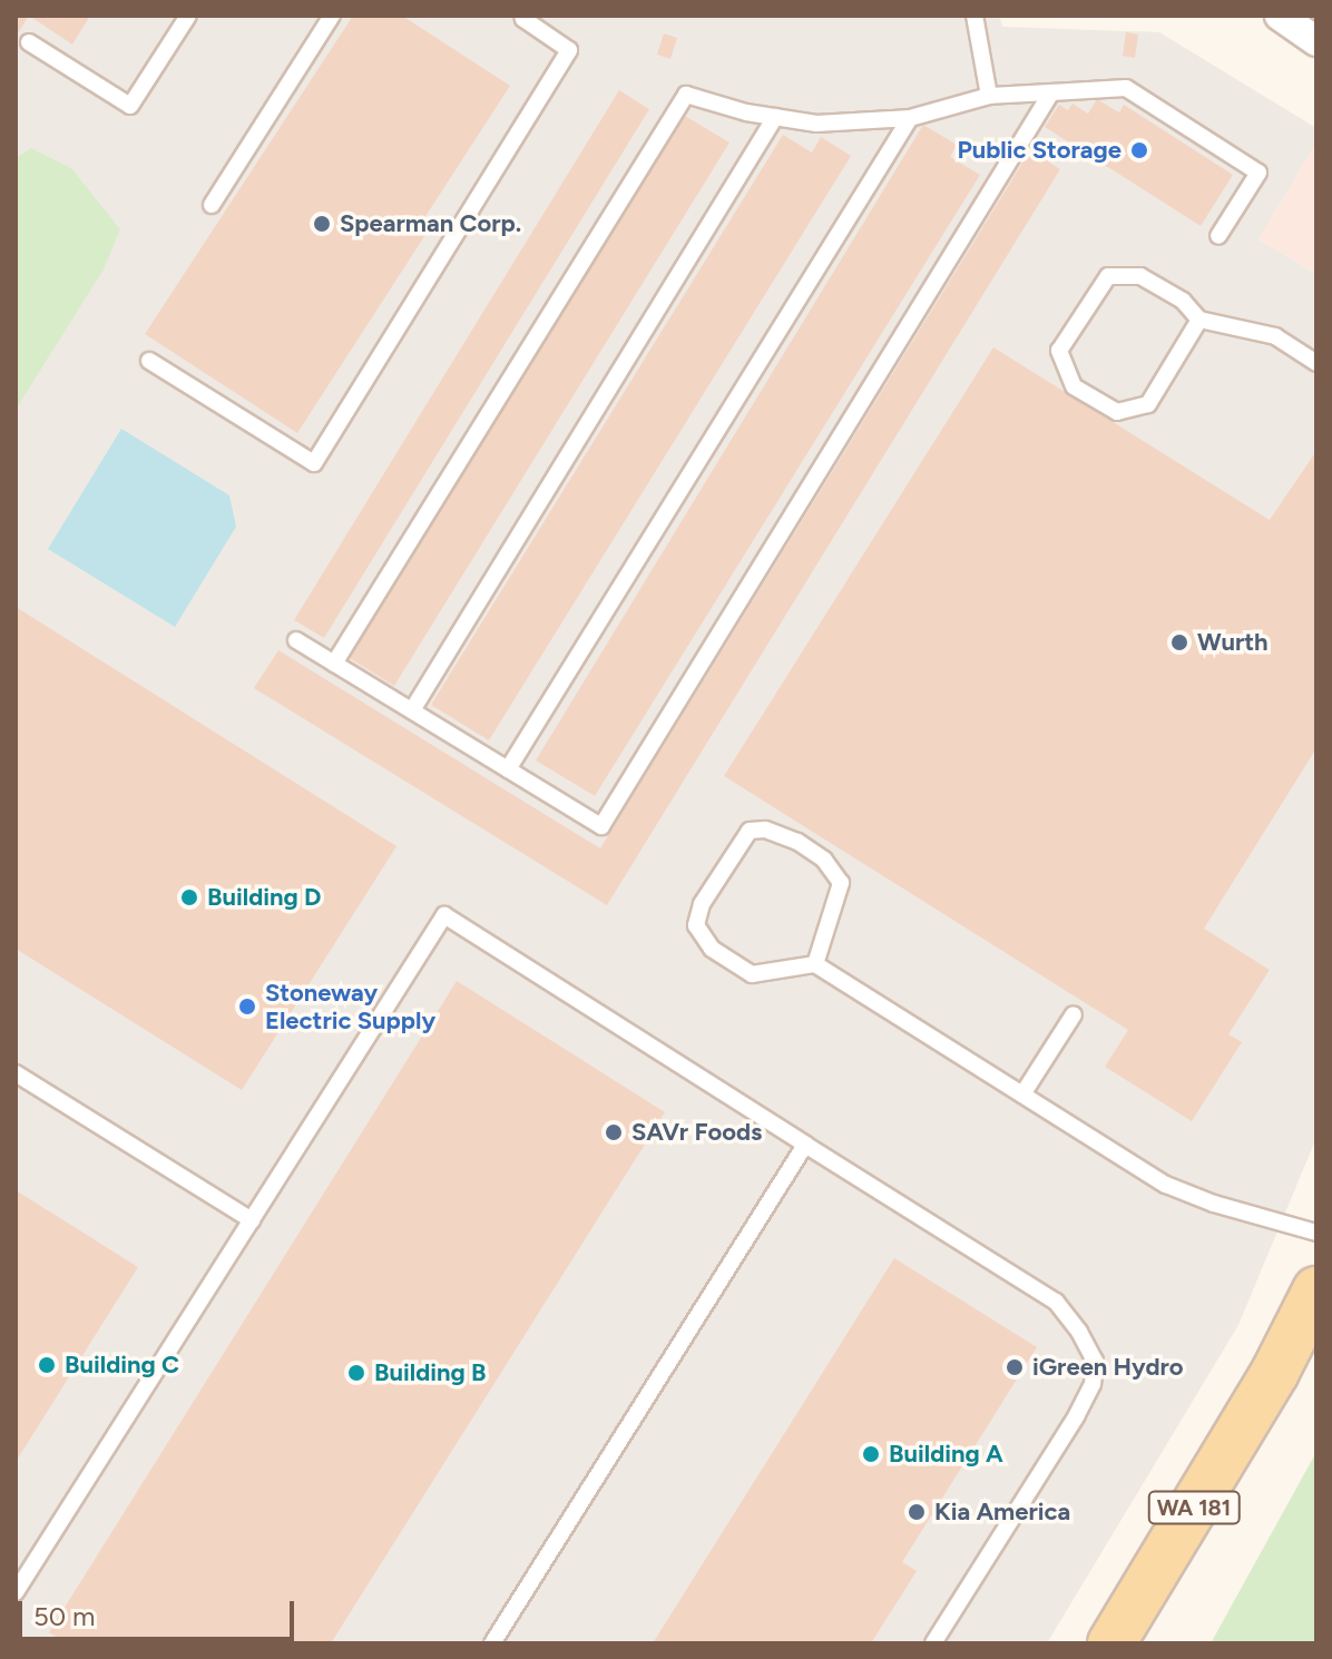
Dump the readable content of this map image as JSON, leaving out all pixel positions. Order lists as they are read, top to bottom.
{
  "streets": {
    "main road": ["WA 181"]
  },
  "places": [
    "Public Storage",
    "Spearman Corp.",
    "Wurth",
    "Building D",
    "Stoneway Electric Supply",
    "SAVr Foods",
    "Building C",
    "iGreen Hydro",
    "Building B",
    "Building A",
    "Kia America"
  ],
  "scale_bar": "50 m"
}
